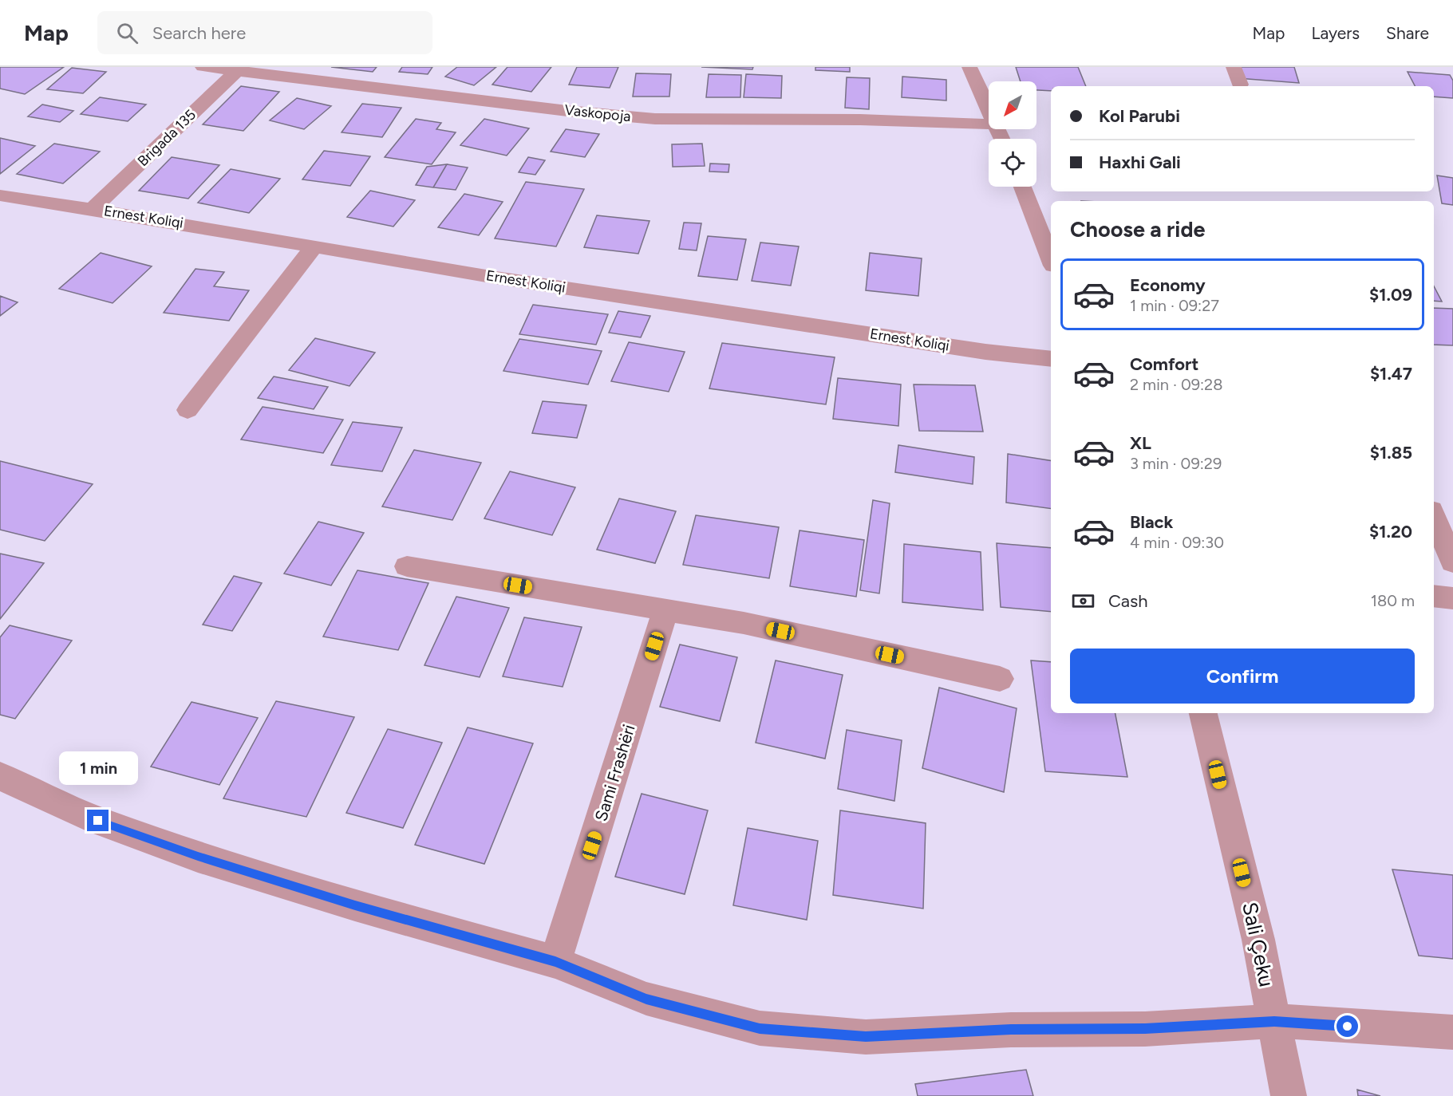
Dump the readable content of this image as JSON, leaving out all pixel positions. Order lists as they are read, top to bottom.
{
  "streets": {
    "street": [
      "Vaskopoja",
      "Brigada 135",
      "Ernest Koliqi",
      "Sami Frashëri",
      "Sali Çeku"
    ]
  },
  "crossings": [
    ["Vaskopoja", "Brigada 135"],
    ["Brigada 135", "Ernest Koliqi"]
  ],
  "north": "bottom left",
  "page": {
    "header": "Map",
    "search": "Search here",
    "nav": ["Map", "Layers", "Share"],
    "banner": ["Kol Parubi", "Haxhi Gali"],
    "heading": "Choose a ride",
    "list": [
      {
        "name": "Economy",
        "note": "1 min · 09:27",
        "value": "$1.09"
      },
      {
        "name": "Comfort",
        "note": "2 min · 09:28",
        "value": "$1.47"
      },
      {
        "name": "XL",
        "note": "3 min · 09:29",
        "value": "$1.85"
      },
      {
        "name": "Black",
        "note": "4 min · 09:30",
        "value": "$1.20"
      }
    ],
    "pay": ["Cash", "180 m"],
    "buttons": "Confirm",
    "bubble": "1 min"
  }
}
